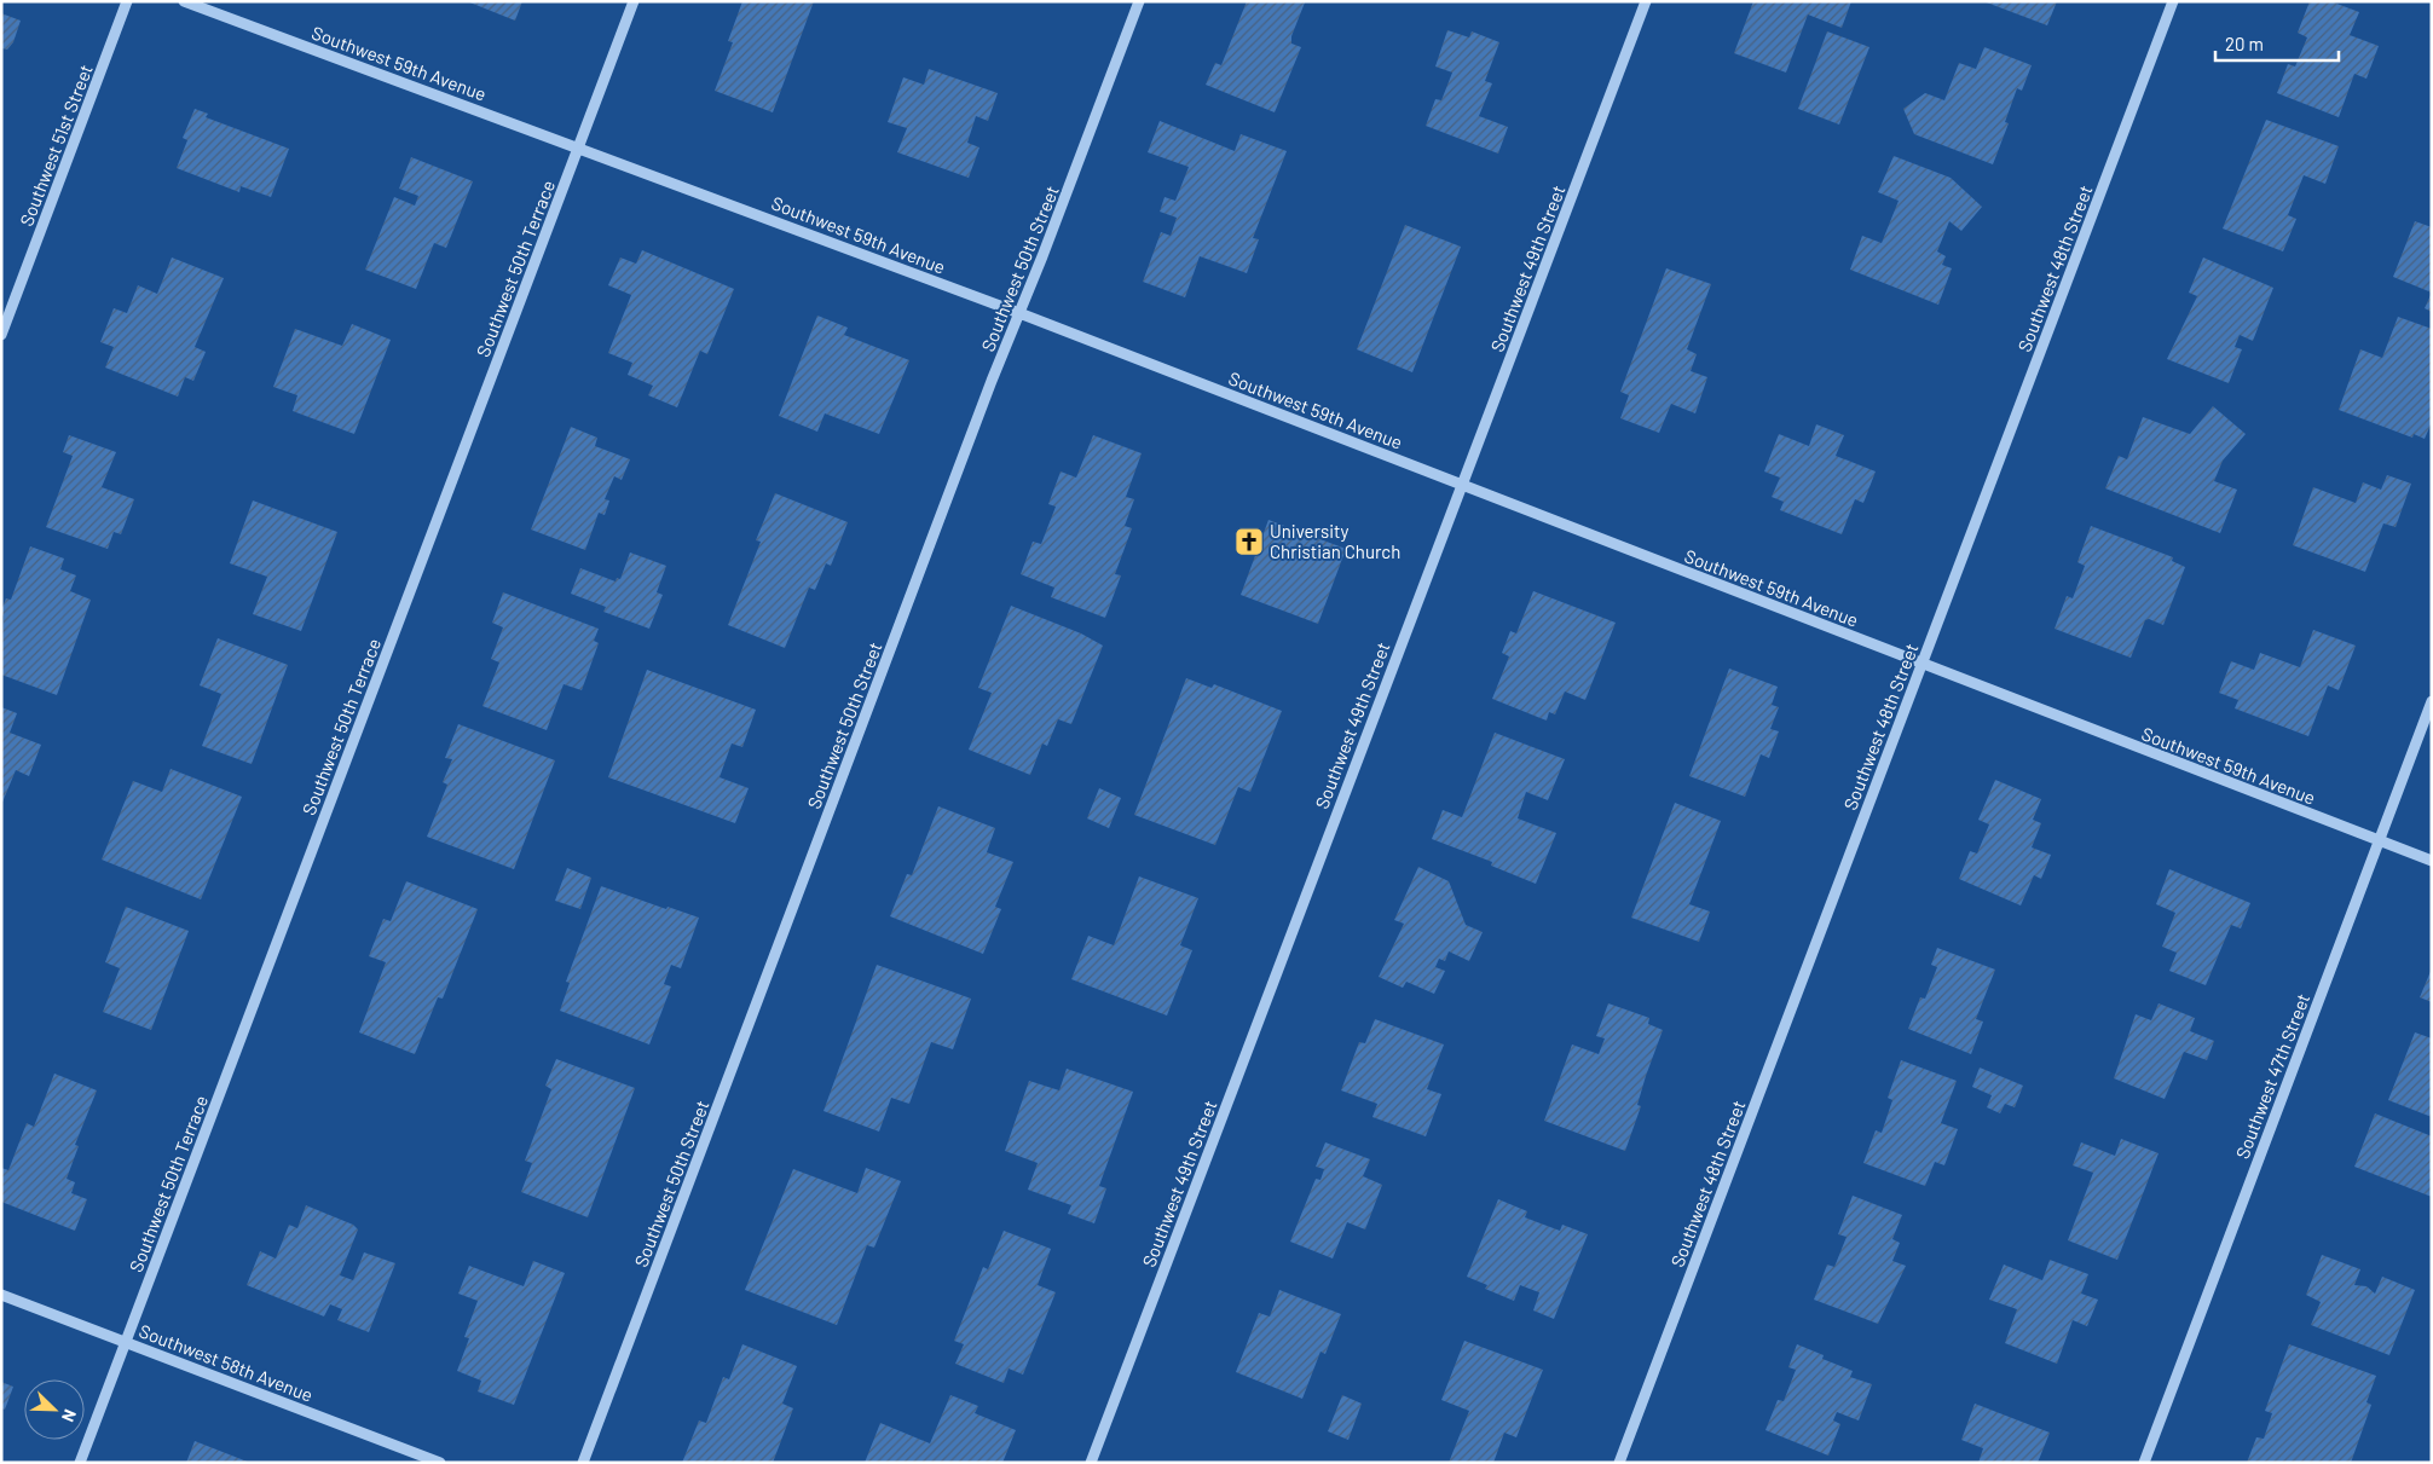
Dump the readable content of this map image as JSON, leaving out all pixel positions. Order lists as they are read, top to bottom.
{
  "streets": {
    "street": [
      "Southwest 59th Avenue",
      "Southwest 51st Street",
      "Southwest 50th Terrace",
      "Southwest 50th Street",
      "Southwest 49th Street",
      "Southwest 48th Street",
      "Southwest 47th Street",
      "Southwest 58th Avenue"
    ]
  },
  "crossings": [
    ["Southwest 59th Avenue", "Southwest 50th Terrace"],
    ["Southwest 59th Avenue", "Southwest 50th Street"],
    ["Southwest 59th Avenue", "Southwest 49th Street"],
    ["Southwest 59th Avenue", "Southwest 48th Street"],
    ["Southwest 59th Avenue", "Southwest 47th Street"],
    ["Southwest 50th Terrace", "Southwest 58th Avenue"]
  ],
  "places": {
    "church": ["University Christian Church"]
  },
  "scale_bar": "20 m",
  "north": "bottom right"
}
